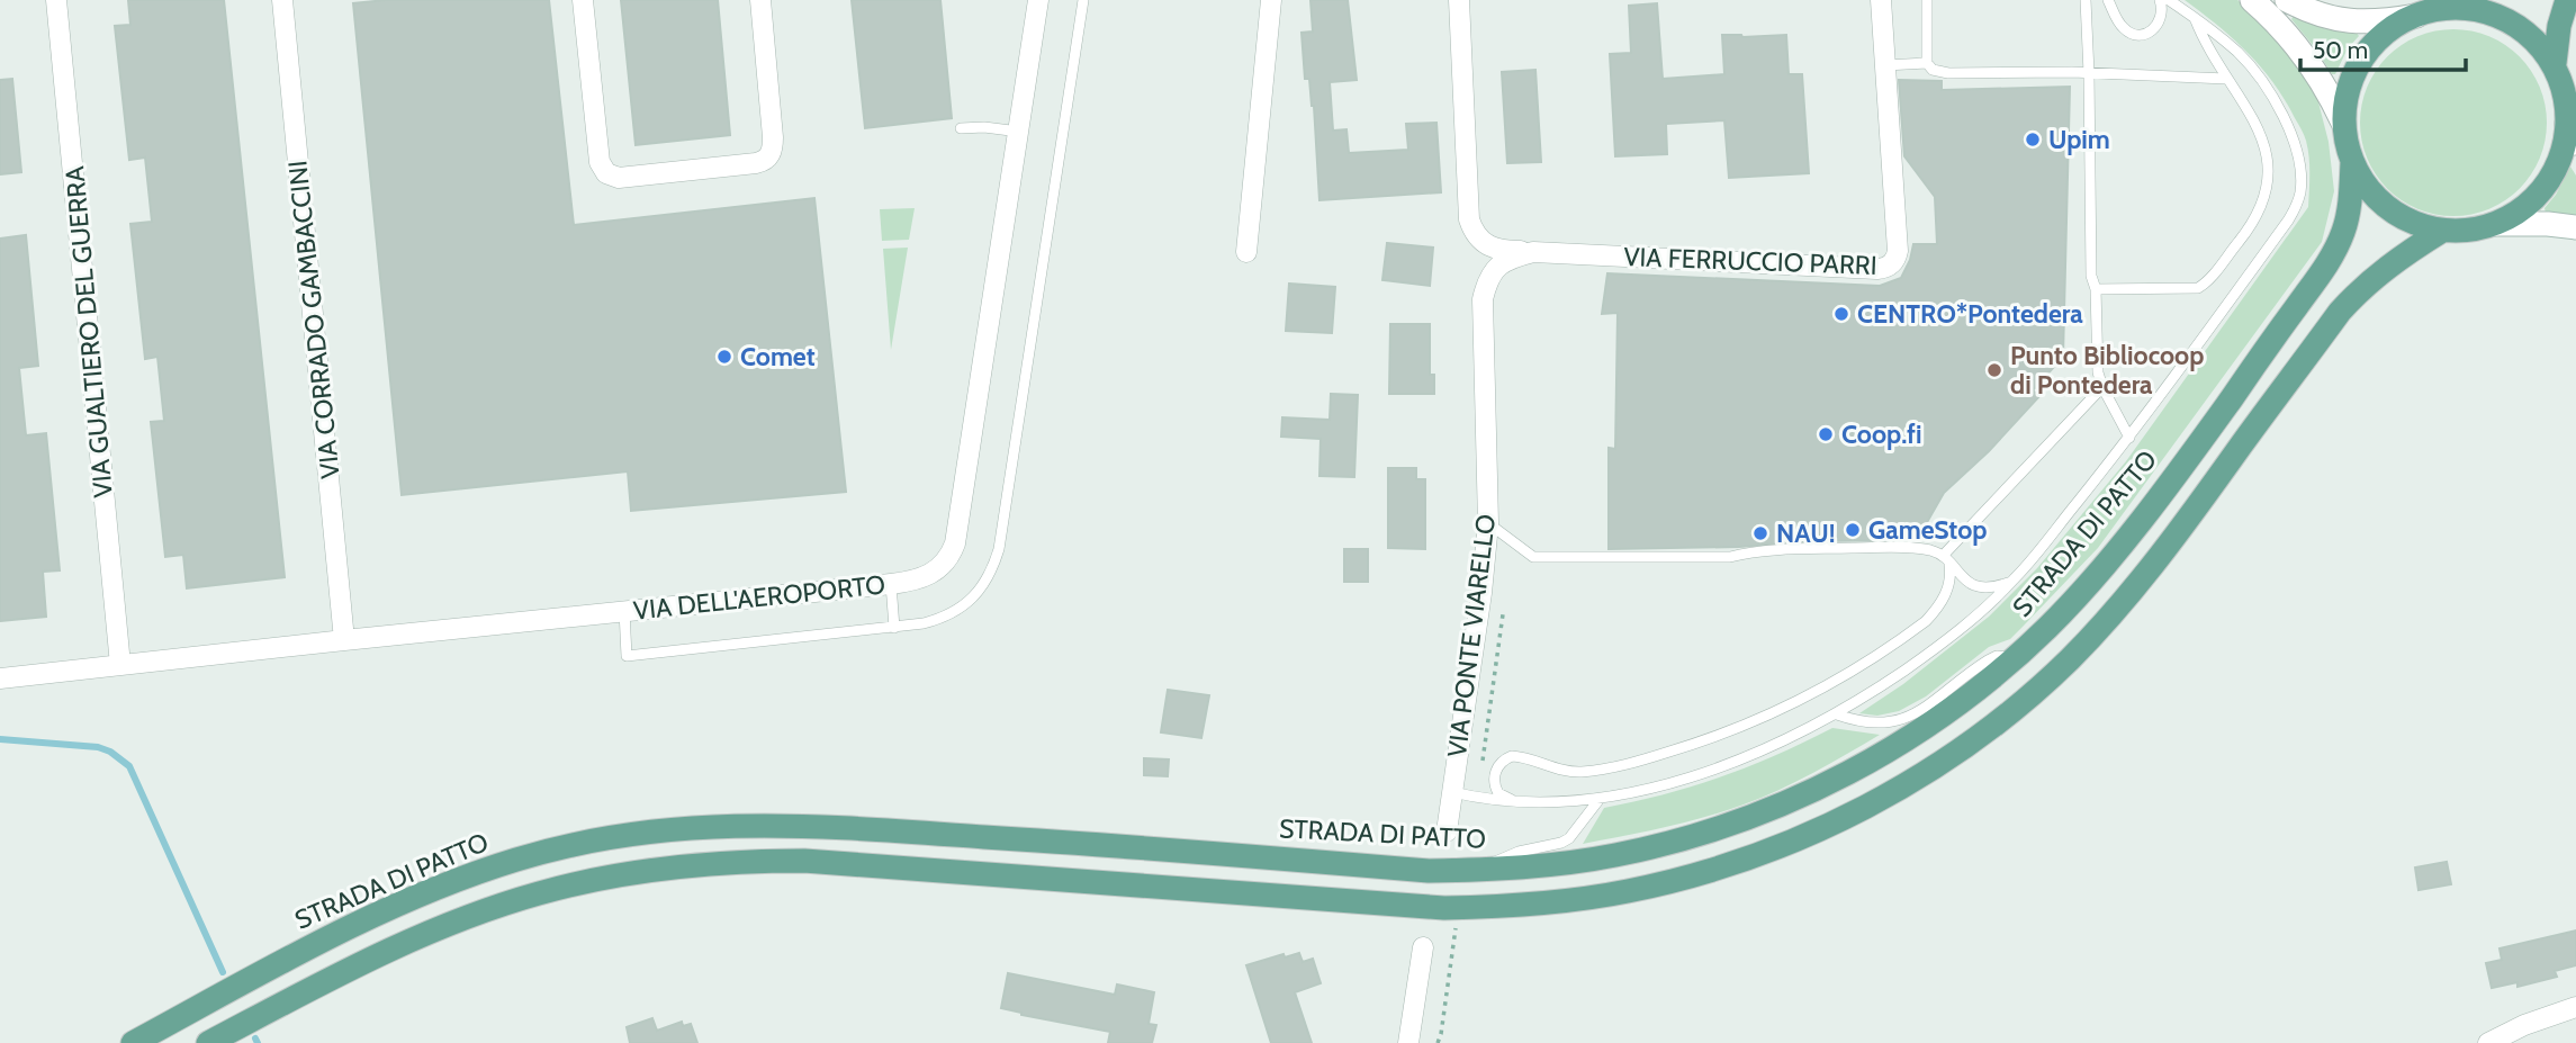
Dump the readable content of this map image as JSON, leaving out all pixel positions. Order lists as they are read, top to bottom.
{
  "streets": {
    "main road": ["STRADA DI PATTO"],
    "street": [
      "VIA FERRUCCIO PARRI",
      "VIA CORRADO GAMBACCINI",
      "VIA GUALTIERO DEL GUERRA",
      "VIA DELL'AEROPORTO",
      "VIA PONTE VIARELLO"
    ]
  },
  "crossings": [
    ["VIA FERRUCCIO PARRI", "VIA PONTE VIARELLO"],
    ["VIA CORRADO GAMBACCINI", "VIA DELL'AEROPORTO"],
    ["VIA GUALTIERO DEL GUERRA", "VIA DELL'AEROPORTO"]
  ],
  "places": [
    "Upim",
    "CENTRO*Pontedera",
    "Comet",
    "Punto Bibliocoop di Pontedera",
    "Coop.fi",
    "GameStop",
    "NAU!"
  ],
  "scale_bar": "50 m"
}
